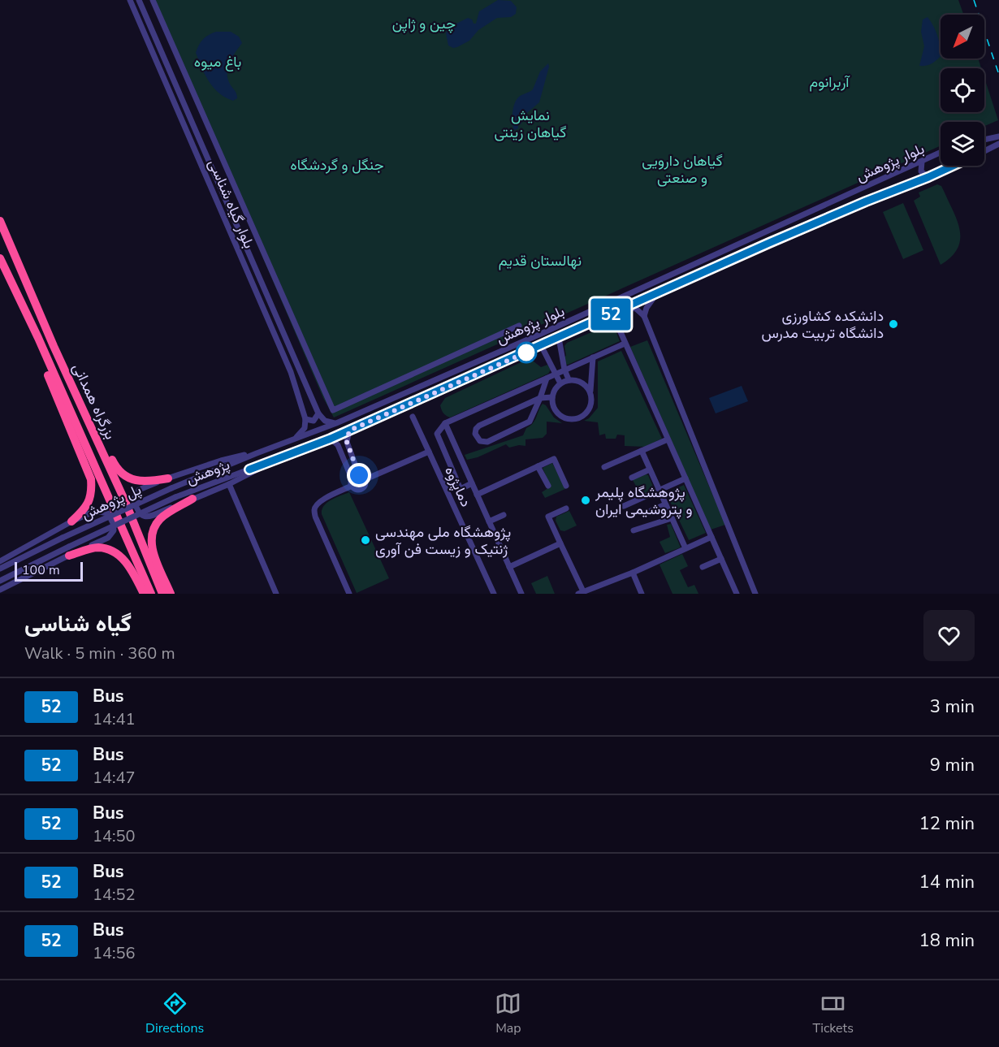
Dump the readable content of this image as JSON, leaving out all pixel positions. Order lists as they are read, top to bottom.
{
  "streets": {
    "highway": ["بزرگراه همدانی"],
    "street": [
      "بلوار پژوهش",
      "بلوار گیاه شناسی",
      "پژوهش",
      "دماپژوه",
      "پل پژوهش"
    ]
  },
  "crossings": [
    ["بلوار پژوهش", "پژوهش"],
    ["بلوار پژوهش", "پل پژوهش"],
    ["پژوهش", "پل پژوهش"]
  ],
  "parks": [
    "چین و ژاپن",
    "باغ میوه",
    "آربرانوم",
    "نمایش گیاهان زینتی",
    "گیاهان دارویی و صنعتی",
    "جنگل و گردشگاه",
    "نهالستان قدیم"
  ],
  "places": ["دانشکده کشاورزی دانشگاه تربیت مدرس", "پژوهشگاه پلیمر و پتروشیمی ایران", "پژوهشگاه ملی مهندسی ژنتیک و زیست فن آوری"],
  "lines": ["bus line 52"],
  "scale_bar": "100 m",
  "north": "bottom left",
  "page": {
    "on_map": "52",
    "scale": "100 m",
    "heading": ["گیاه شناسی", "Walk · 5 min · 360 m"],
    "list": [
      {
        "mark": "52",
        "name": "Bus",
        "note": "14:41",
        "value": "3 min"
      },
      {
        "mark": "52",
        "name": "Bus",
        "note": "14:47",
        "value": "9 min"
      },
      {
        "mark": "52",
        "name": "Bus",
        "note": "14:50",
        "value": "12 min"
      },
      {
        "mark": "52",
        "name": "Bus",
        "note": "14:52",
        "value": "14 min"
      },
      {
        "mark": "52",
        "name": "Bus",
        "note": "14:56",
        "value": "18 min"
      }
    ],
    "tabs": ["Directions", "Map", "Tickets"]
  }
}
